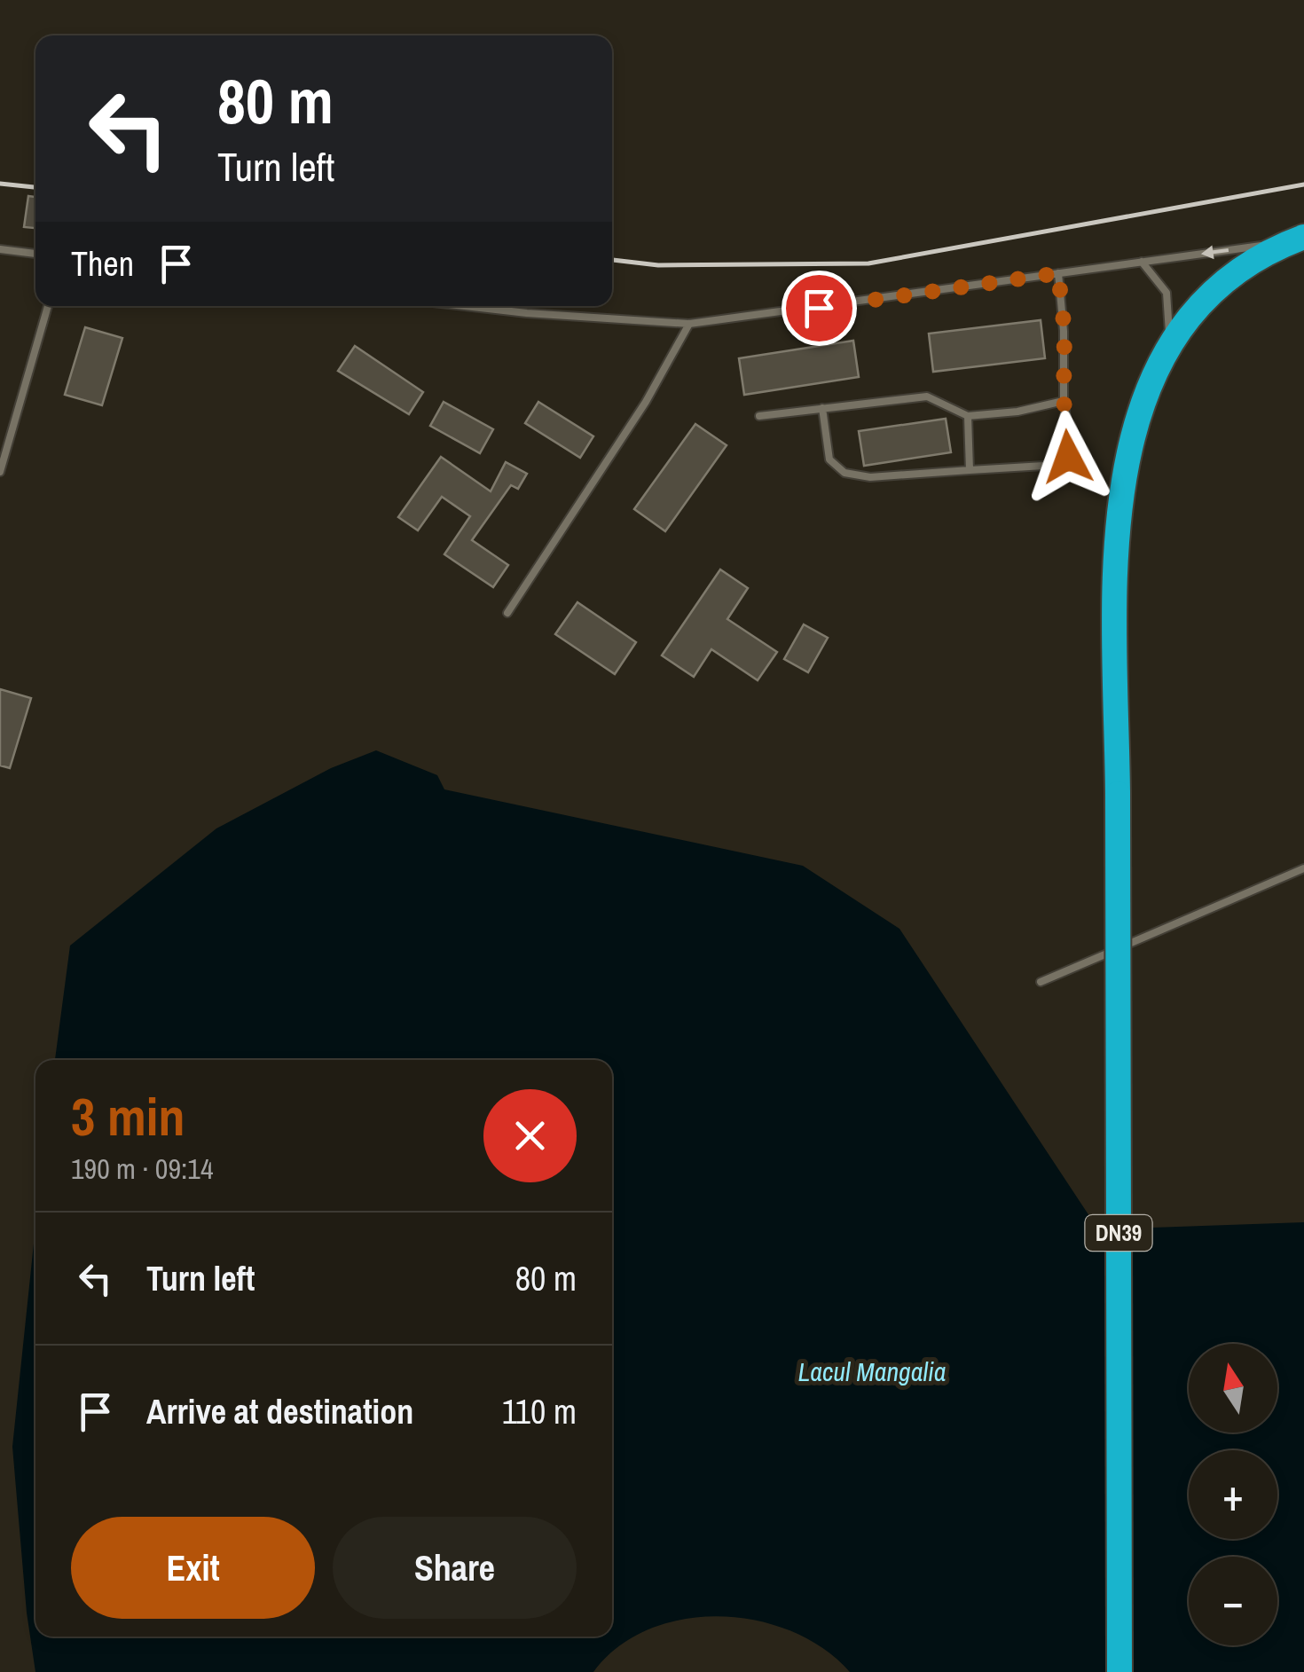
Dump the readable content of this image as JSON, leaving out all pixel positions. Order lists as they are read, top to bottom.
{
  "streets": {
    "highway": ["DN39"]
  },
  "water": ["Lacul Mangalia"],
  "north": "top",
  "page": {
    "turn": ["80 m", "Turn left"],
    "then": "Then",
    "heading": ["3 min", "190 m · 09:14"],
    "list": [
      {
        "name": "Turn left",
        "value": "80 m"
      },
      {
        "name": "Arrive at destination",
        "value": "110 m"
      }
    ],
    "map_buttons": ["+", "−"],
    "buttons": ["Exit", "Share"]
  }
}
